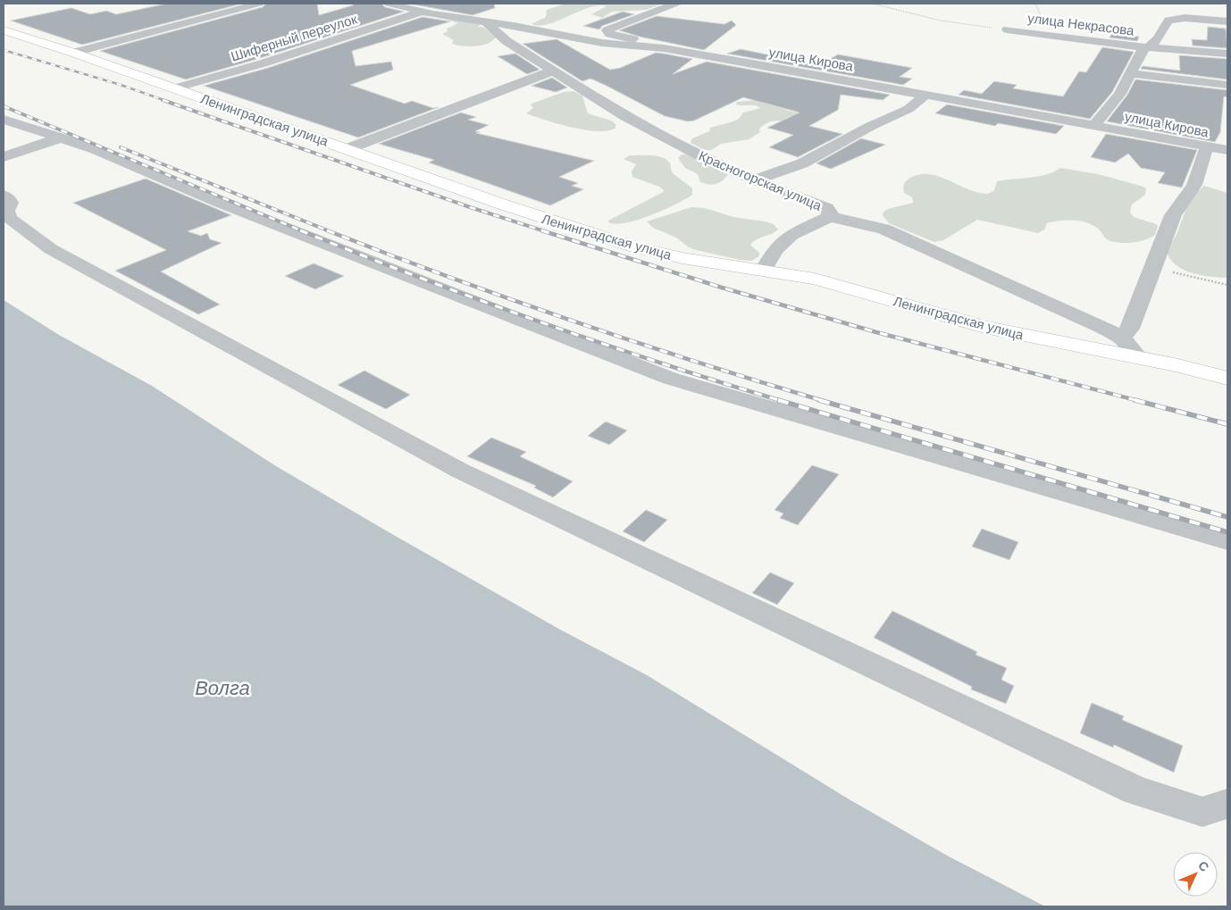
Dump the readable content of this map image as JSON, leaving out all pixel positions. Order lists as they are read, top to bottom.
{
  "streets": {
    "main road": ["Ленинградская улица"],
    "street": [
      "улица Некрасова",
      "Шиферный переулок",
      "улица Кирова",
      "Красногорская улица"
    ]
  },
  "crossings": [
    ["улица Некрасова", "улица Кирова"],
    ["Шиферный переулок", "улица Кирова"],
    ["Шиферный переулок", "Ленинградская улица"],
    ["улица Кирова", "Красногорская улица"],
    ["Ленинградская улица", "Красногорская улица"]
  ],
  "water": ["Волга"],
  "north": "top right"
}
